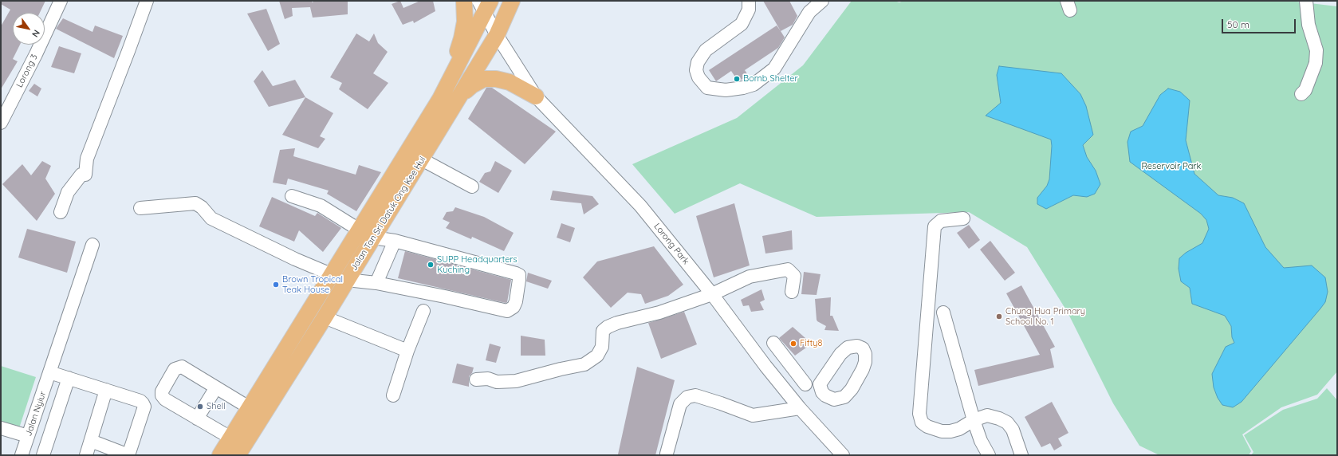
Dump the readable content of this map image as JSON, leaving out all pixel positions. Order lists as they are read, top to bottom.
{
  "streets": {
    "main road": ["Jalan Tan Sri Datuk Ong Kee Hui"],
    "street": ["Lorong 3", "Lorong Park", "Jalan Nyiur"]
  },
  "crossings": [
    ["Jalan Tan Sri Datuk Ong Kee Hui", "Lorong Park"]
  ],
  "parks": ["Reservoir Park"],
  "places": [
    "Bomb Shelter",
    "SUPP Headquarters Kuching",
    "Brown Tropical Teak House",
    "Chung Hua Primary School No. 1",
    "Fifty8",
    "Shell"
  ],
  "scale_bar": "50 m",
  "north": "bottom right"
}
